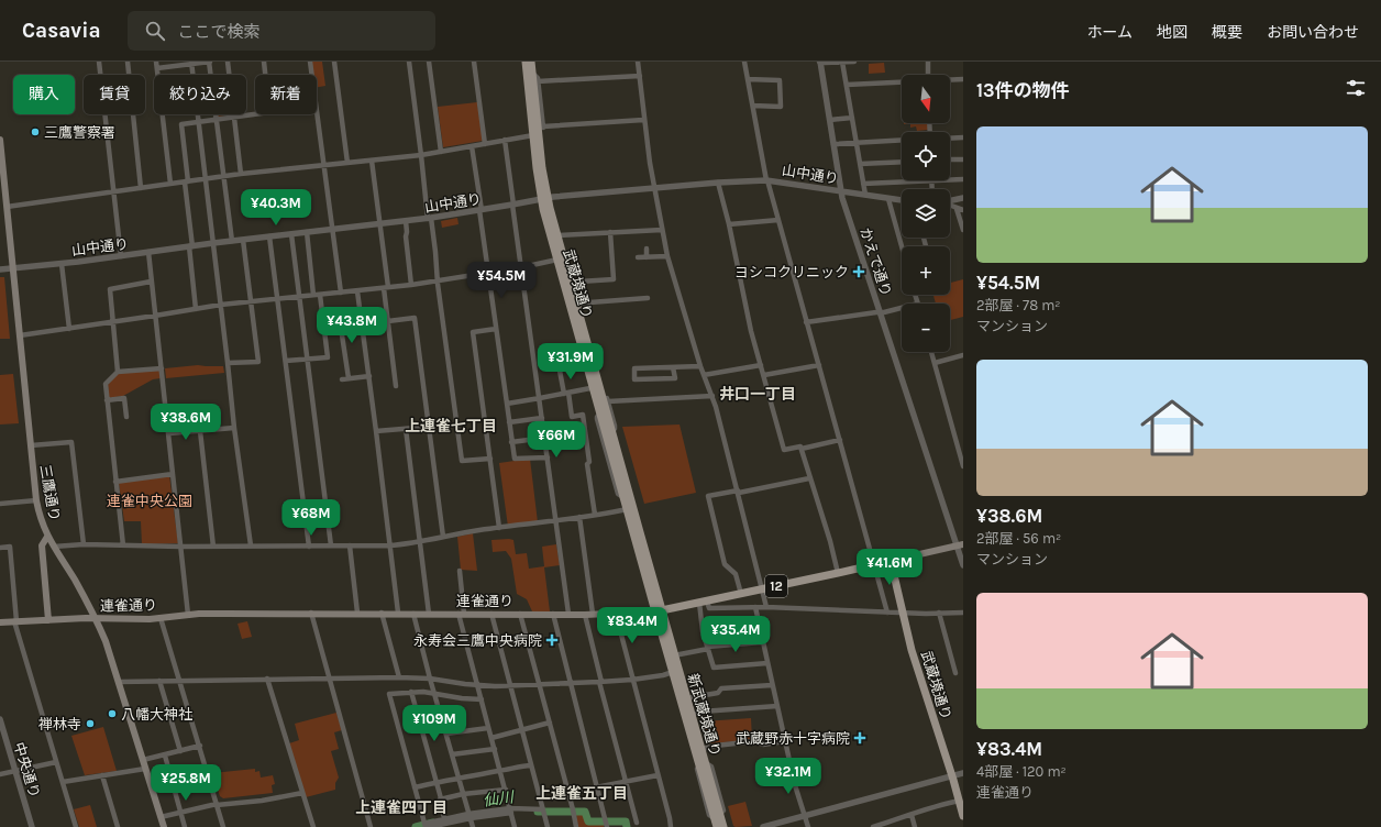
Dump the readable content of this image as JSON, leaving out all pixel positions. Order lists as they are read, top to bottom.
{
  "streets": {
    "main road": [
      "武蔵境通り",
      "三鷹通り",
      "12",
      "連雀通り",
      "新武蔵境通り"
    ],
    "street": ["山中通り", "かえで通り", "中央通り"]
  },
  "crossings": [
    ["山中通り", "かえで通り"],
    ["山中通り", "武蔵境通り"],
    ["山中通り", "三鷹通り"],
    ["かえで通り", "連雀通り"],
    ["武蔵境通り", "連雀通り"],
    ["武蔵境通り", "新武蔵境通り"],
    ["三鷹通り", "連雀通り"],
    ["連雀通り", "新武蔵境通り"]
  ],
  "districts": [
    "井口一丁目",
    "上連雀七丁目",
    "上連雀五丁目",
    "上連雀四丁目"
  ],
  "water": ["仙川"],
  "parks": ["連雀中央公園"],
  "places": {
    "other": ["三鷹警察署", "八幡大神社", "禅林寺"],
    "health": ["ヨシコクリニック", "永寿会三鷹中央病院", "武蔵野赤十字病院"]
  },
  "north": "bottom",
  "page": {
    "header": "Casavia",
    "search": "ここで検索",
    "nav": [
      "ホーム",
      "地図",
      "概要",
      "お問い合わせ"
    ],
    "heading": "13件の物件",
    "map_buttons": ["+", "−"],
    "chip": [
      "購入",
      "賃貸",
      "絞り込み",
      "新着"
    ],
    "list": [
      {
        "name": "¥54.5M",
        "note": "2部屋 · 78 m² · マンション"
      },
      {
        "name": "¥38.6M",
        "note": "2部屋 · 56 m² · マンション"
      },
      {
        "name": "¥83.4M",
        "note": "4部屋 · 120 m² · 連雀通り"
      }
    ],
    "price": [
      "¥40.3M",
      "¥54.5M",
      "¥43.8M",
      "¥31.9M",
      "¥38.6M",
      "¥66M",
      "¥68M",
      "¥41.6M",
      "¥83.4M",
      "¥35.4M",
      "¥109M",
      "¥32.1M",
      "¥25.8M"
    ]
  }
}
